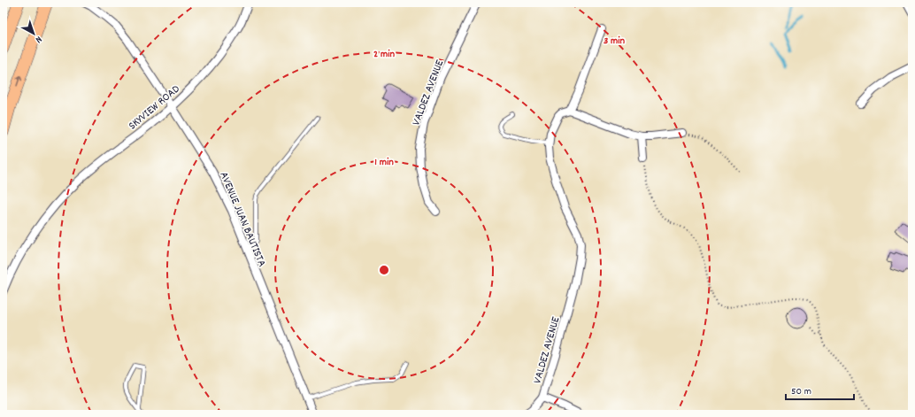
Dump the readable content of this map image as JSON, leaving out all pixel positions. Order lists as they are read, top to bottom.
{
  "streets": {
    "street": ["VALDEZ AVENUE", "SKYVIEW ROAD", "AVENUE JUAN BAUTISTA"]
  },
  "crossings": [
    ["SKYVIEW ROAD", "AVENUE JUAN BAUTISTA"]
  ],
  "scale_bar": "50 m",
  "north": "bottom right",
  "rings": ["3 min", "2 min", "1 min"]
}
